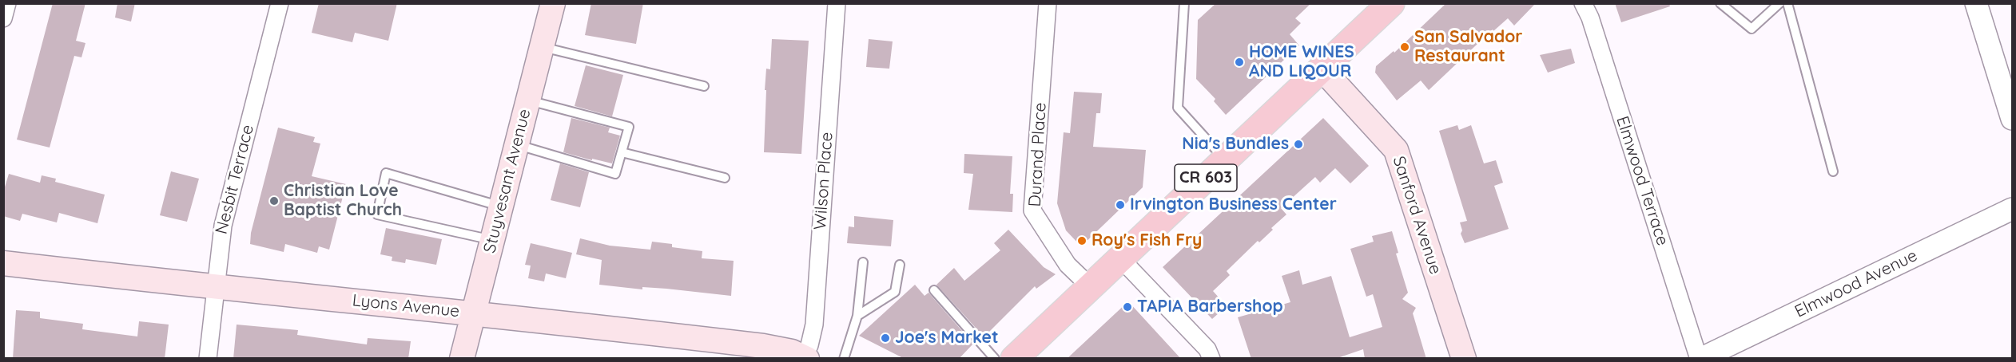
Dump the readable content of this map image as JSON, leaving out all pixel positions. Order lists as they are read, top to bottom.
{
  "streets": {
    "main road": [
      "CR 603",
      "Stuyvesant Avenue",
      "Sanford Avenue",
      "Lyons Avenue"
    ],
    "street": [
      "Durand Place",
      "Nesbit Terrace",
      "Wilson Place",
      "Elmwood Terrace",
      "Elmwood Avenue"
    ]
  },
  "crossings": [
    ["Durand Place", "CR 603"],
    ["CR 603", "Sanford Avenue"],
    ["Nesbit Terrace", "Lyons Avenue"],
    ["Stuyvesant Avenue", "Lyons Avenue"],
    ["Wilson Place", "Lyons Avenue"],
    ["Elmwood Terrace", "Elmwood Avenue"]
  ],
  "places": [
    "San Salvador Restaurant",
    "HOME WINES AND LIQOUR",
    "Nia's Bundles",
    "Christian Love Baptist Church",
    "Irvington Business Center",
    "Roy's Fish Fry",
    "TAPIA Barbershop",
    "Joe's Market"
  ]
}
